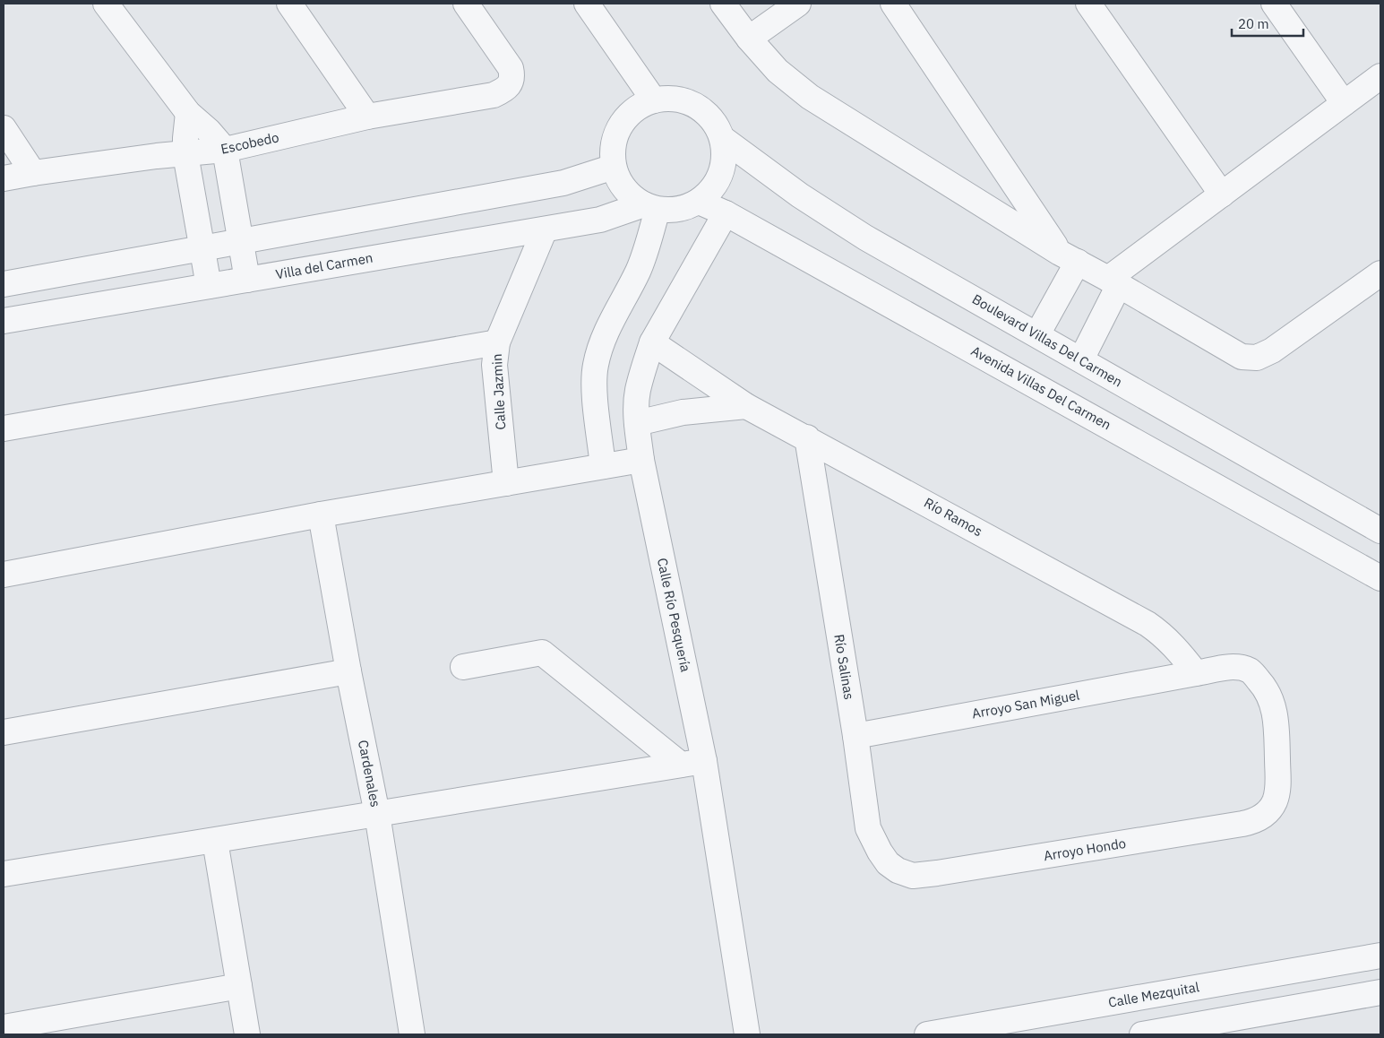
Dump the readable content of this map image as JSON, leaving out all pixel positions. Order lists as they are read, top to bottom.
{
  "streets": {
    "street": [
      "Escobedo",
      "Villa del Carmen",
      "Boulevard Villas Del Carmen",
      "Avenida Villas Del Carmen",
      "Calle Jazmin",
      "Río Ramos",
      "Calle Río Pesquería",
      "Río Salinas",
      "Arroyo San Miguel",
      "Cardenales",
      "Arroyo Hondo",
      "Calle Mezquital"
    ]
  },
  "crossings": [
    ["Villa del Carmen", "Boulevard Villas Del Carmen"],
    ["Villa del Carmen", "Avenida Villas Del Carmen"],
    ["Villa del Carmen", "Calle Jazmin"],
    ["Boulevard Villas Del Carmen", "Avenida Villas Del Carmen"],
    ["Avenida Villas Del Carmen", "Calle Río Pesquería"],
    ["Río Ramos", "Calle Río Pesquería"],
    ["Río Ramos", "Río Salinas"],
    ["Río Ramos", "Arroyo San Miguel"],
    ["Río Ramos", "Arroyo Hondo"],
    ["Río Salinas", "Arroyo San Miguel"],
    ["Río Salinas", "Arroyo Hondo"],
    ["Arroyo San Miguel", "Arroyo Hondo"]
  ],
  "scale_bar": "20 m"
}
